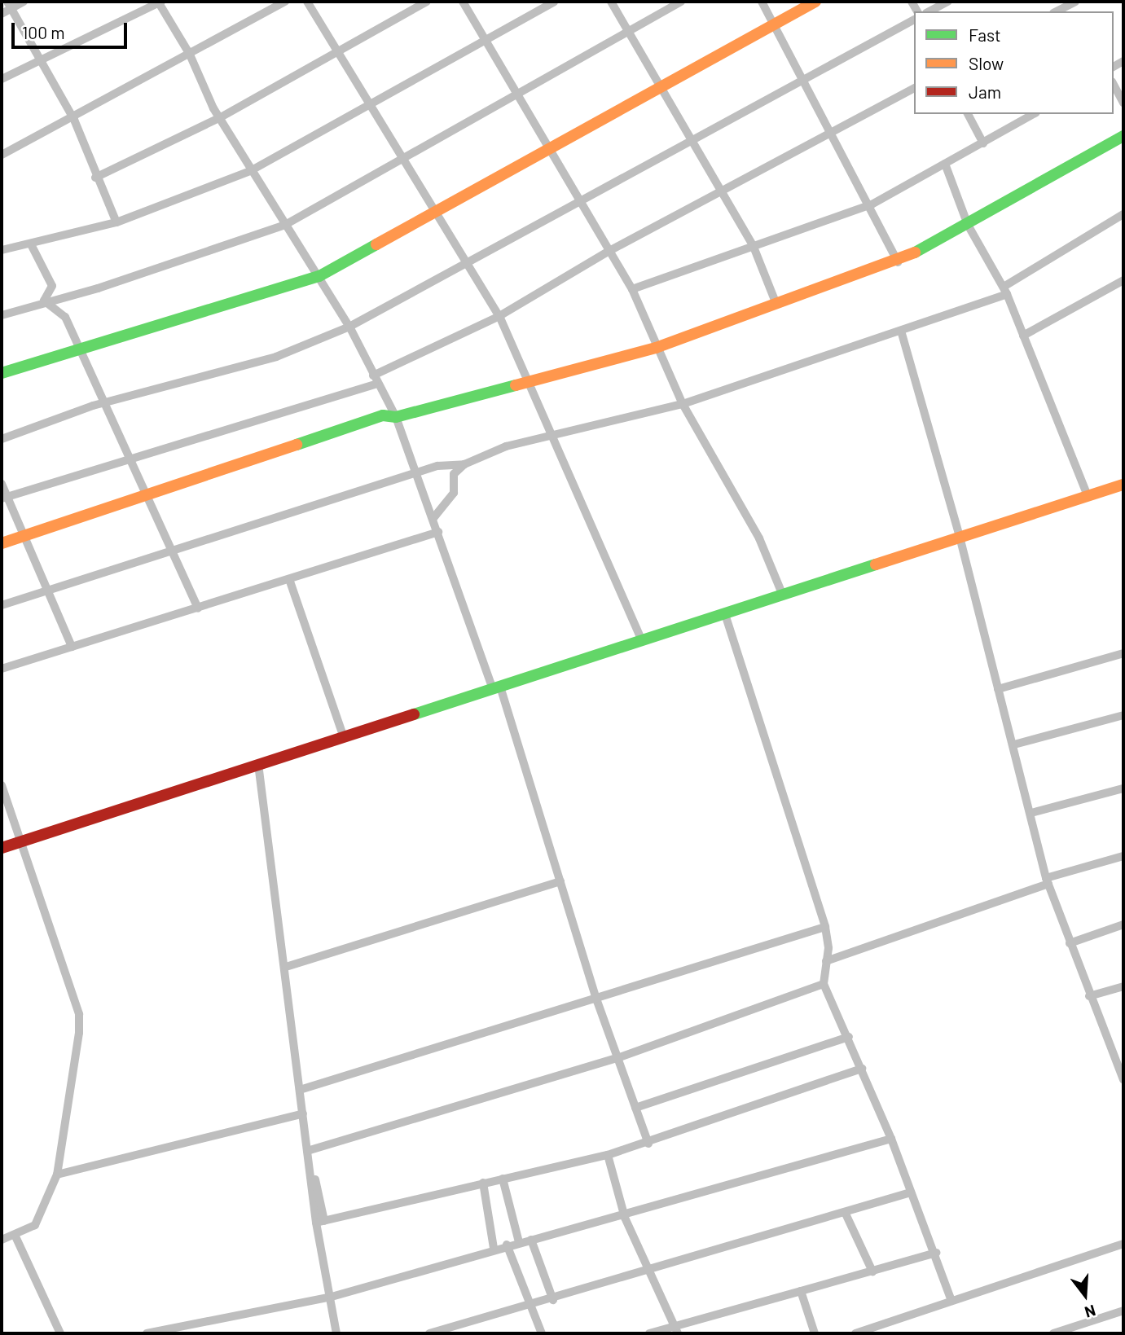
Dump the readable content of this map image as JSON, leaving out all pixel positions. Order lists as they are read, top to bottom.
{
  "legend": ["Fast", "Slow", "Jam"],
  "scale_bar": "100 m",
  "north": "bottom"
}
